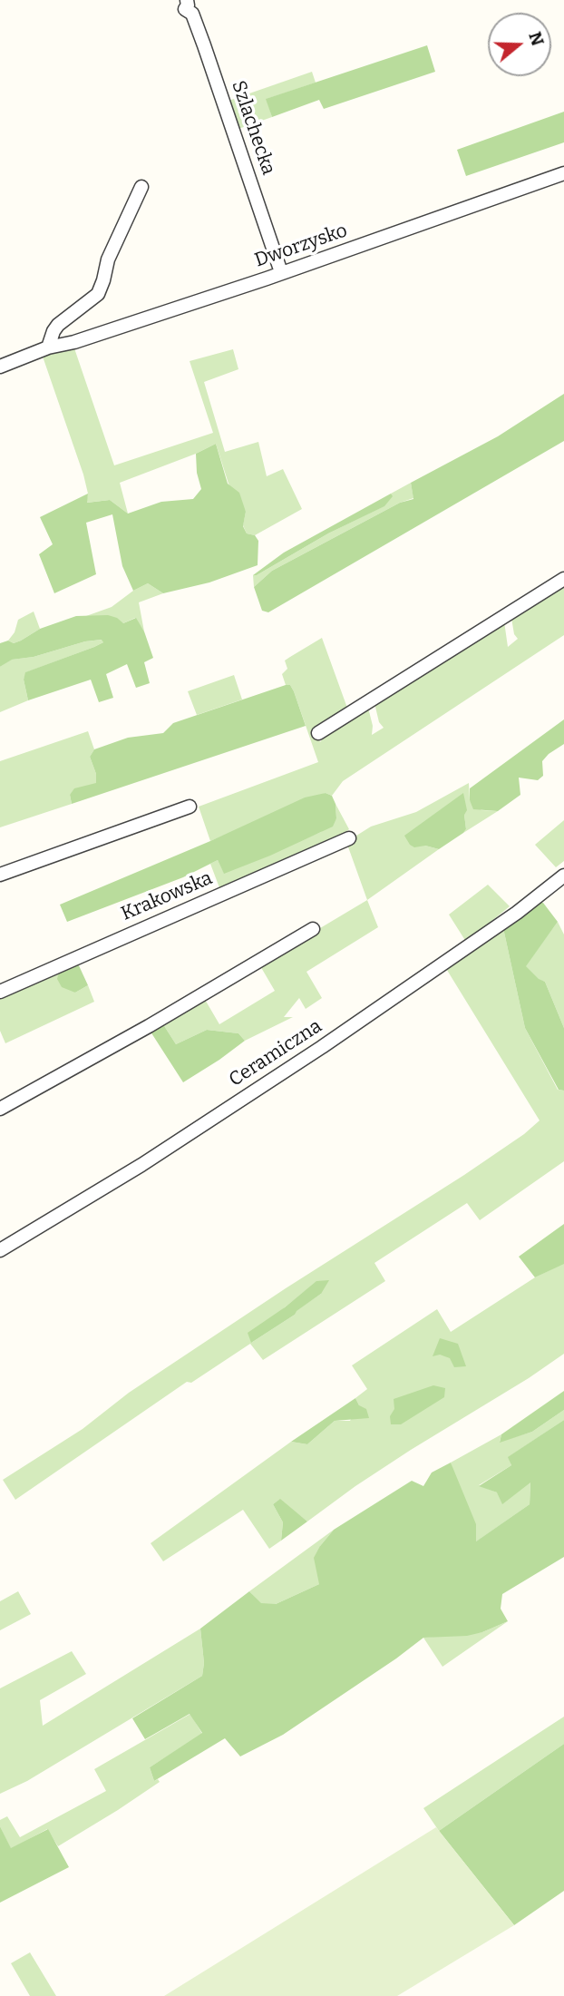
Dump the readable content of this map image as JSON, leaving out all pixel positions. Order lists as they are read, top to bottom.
{
  "streets": {
    "street": [
      "Szlachecka",
      "Dworzysko",
      "Krakowska",
      "Ceramiczna"
    ]
  },
  "crossings": [
    ["Szlachecka", "Dworzysko"]
  ],
  "north": "right"
}
